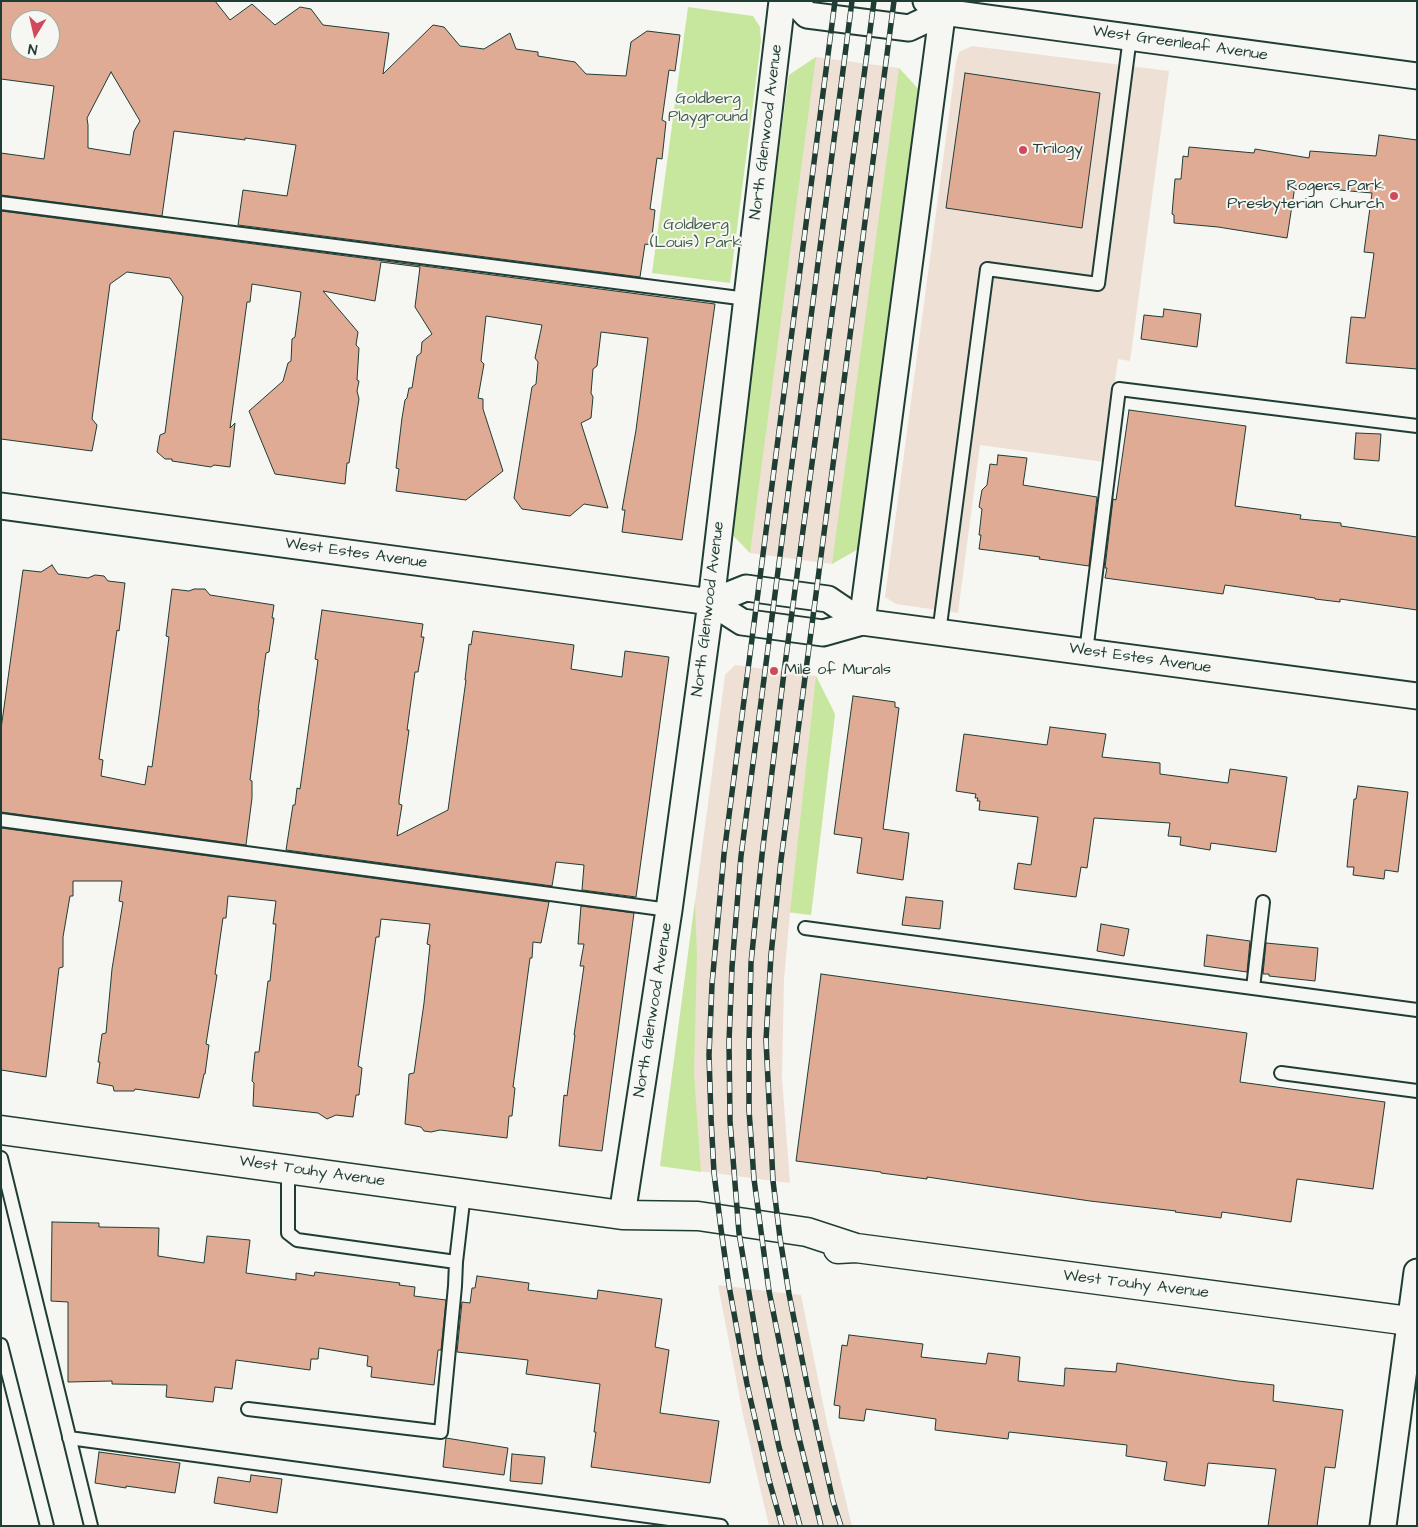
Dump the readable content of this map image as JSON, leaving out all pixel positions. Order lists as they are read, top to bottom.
{
  "streets": {
    "street": [
      "West Greenleaf Avenue",
      "North Glenwood Avenue",
      "West Estes Avenue",
      "West Touhy Avenue"
    ]
  },
  "crossings": [
    ["North Glenwood Avenue", "West Estes Avenue"],
    ["North Glenwood Avenue", "West Touhy Avenue"]
  ],
  "parks": ["Goldberg Playground", "Goldberg (Louis) Park"],
  "places": ["Trilogy", "Rogers Park Presbyterian Church", "Mile of Murals"],
  "north": "bottom"
}
